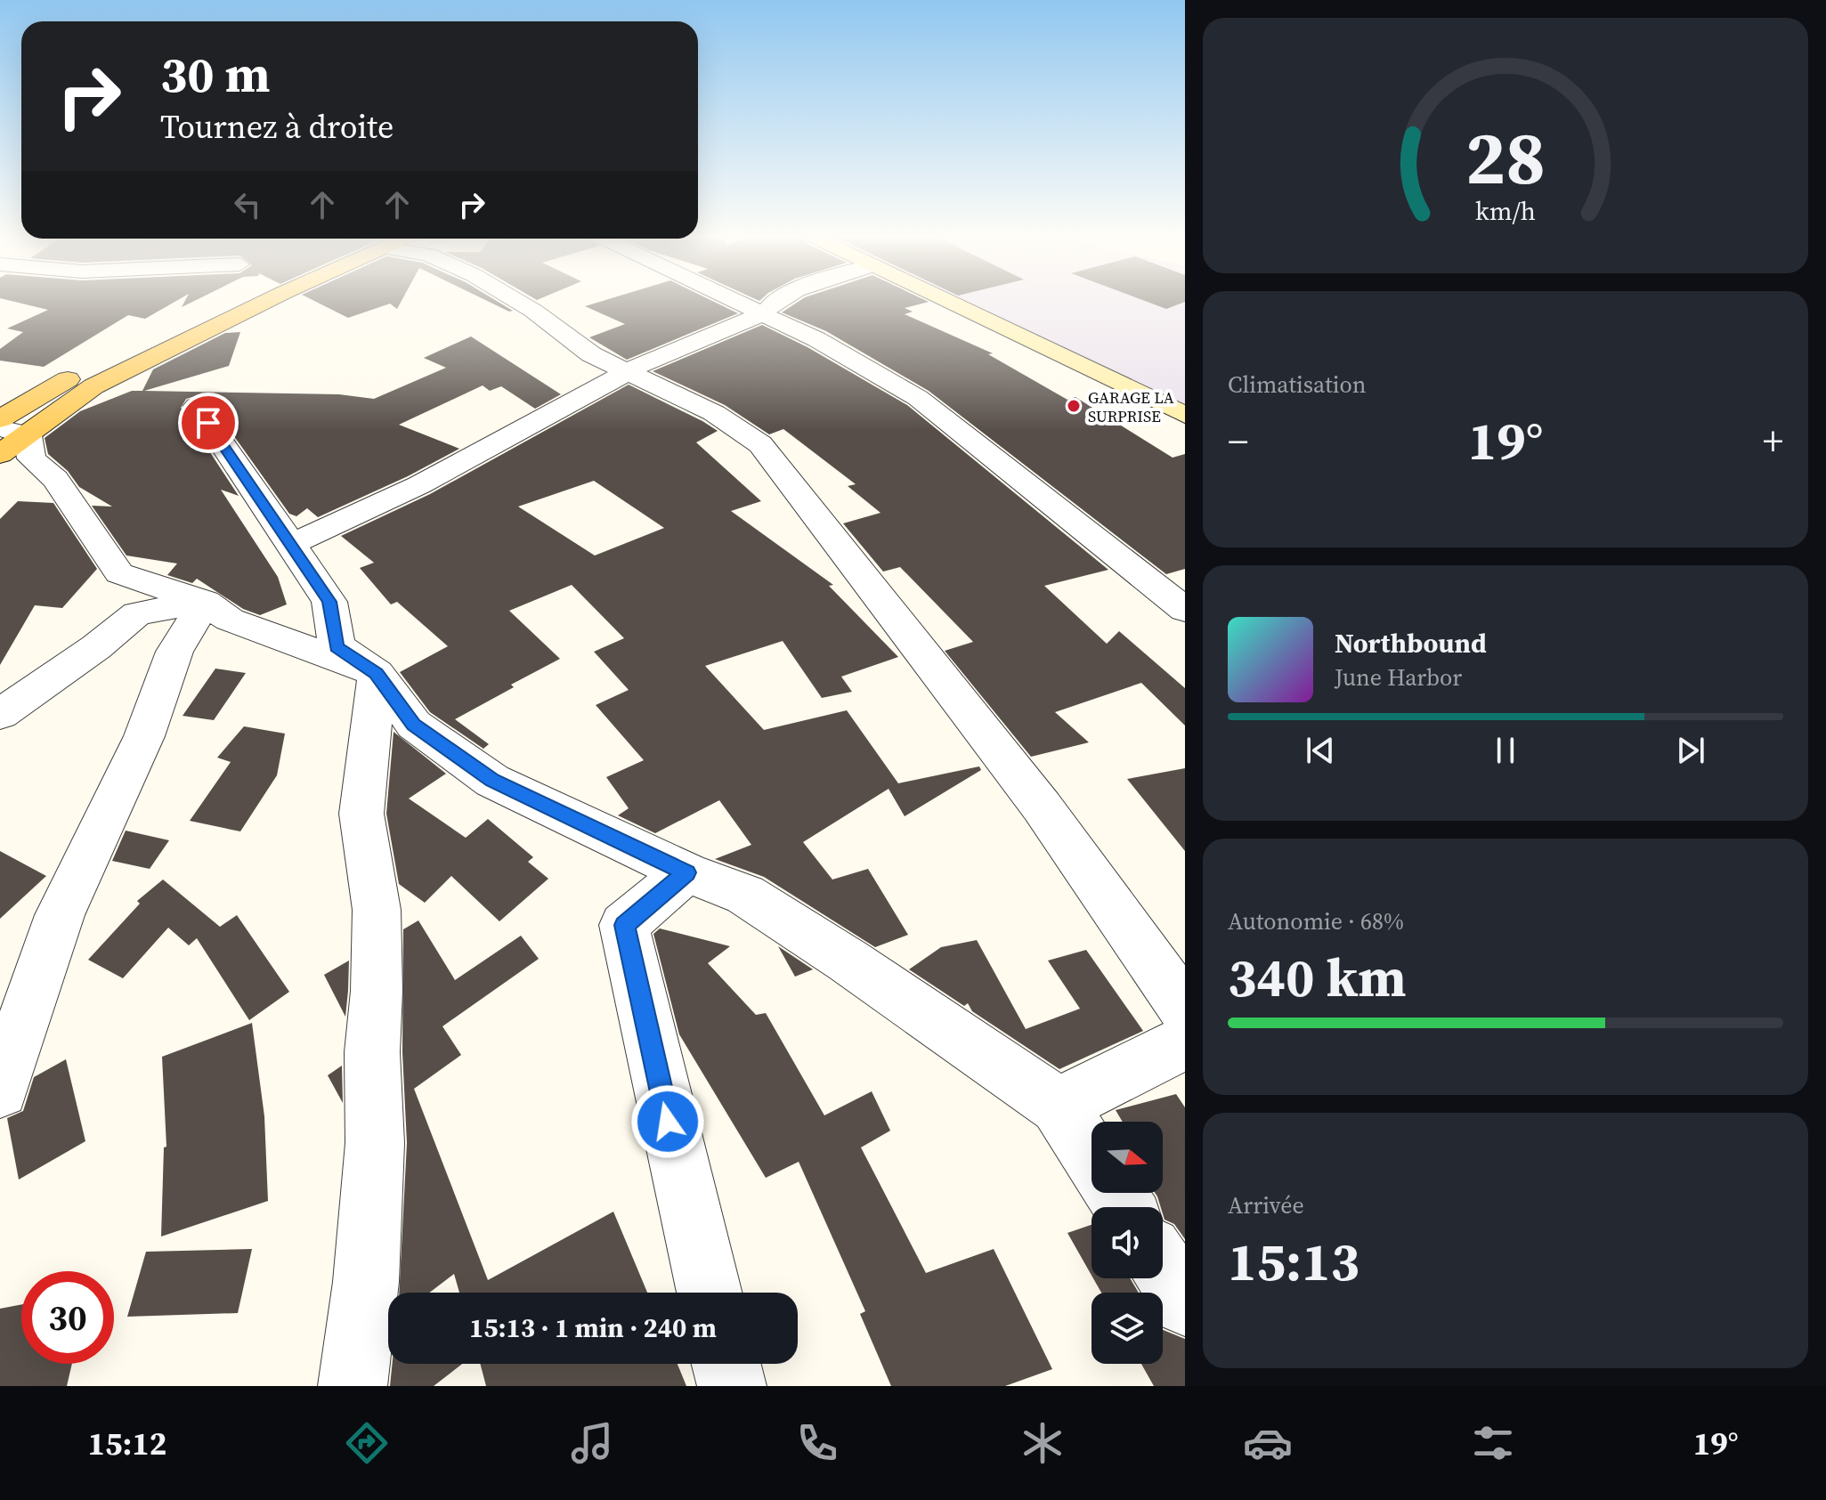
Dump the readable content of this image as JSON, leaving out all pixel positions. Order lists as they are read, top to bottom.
{
  "places": ["GARAGE LA SURPRISE"],
  "north": "right",
  "page": {
    "turn": ["30 m", "Tournez à droite"],
    "tile": [
      "Climatisation",
      ["Autonomie · 68%", "340 km"],
      ["Arrivée", "15:13"]
    ],
    "heat": ["−", "19°", "+"],
    "song": ["Northbound", "June Harbor"],
    "limit": "30",
    "trip": "15:13 · 1 min · 240 m",
    "tabs": ["15:12", "19°"],
    "gauge": ["28", "km/h"]
  }
}
